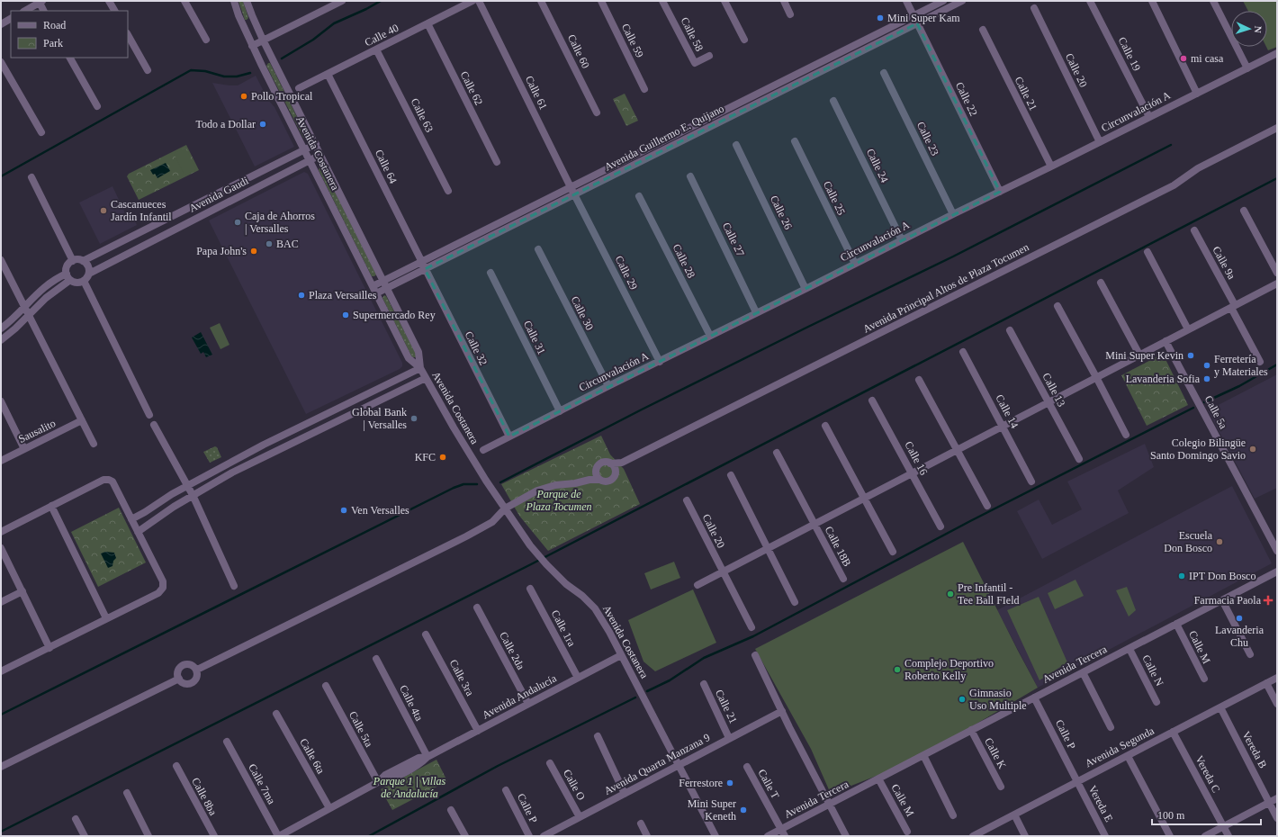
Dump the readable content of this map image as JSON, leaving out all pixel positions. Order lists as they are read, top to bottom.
{
  "streets": {
    "street": [
      "Calle 58",
      "Calle 40",
      "Calle 59",
      "Calle 60",
      "Calle 19",
      "Calle 20",
      "Calle 62",
      "Calle 61",
      "Calle 21",
      "Calle 22",
      "Circunvalación A",
      "Calle 63",
      "Avenida Guillermo E. Quijano",
      "Calle 23",
      "Avenida Costanera",
      "Calle 24",
      "Calle 64",
      "Avenida Gaudi",
      "Calle 25",
      "Calle 26",
      "Calle 27",
      "Calle 28",
      "Calle 9a",
      "Calle 29",
      "Avenida Principal Altos de Plaza Tocumen",
      "Calle 30",
      "Calle 31",
      "Calle 32",
      "Calle 13",
      "Calle 14",
      "Calle 5a",
      "Sausalito",
      "Calle 16",
      "Calle 18B",
      "Calle 1ra",
      "Calle M",
      "Calle 2da",
      "Avenida Tercera",
      "Calle N",
      "Calle 3ra",
      "Avenida Andalucía",
      "Calle 4ta",
      "Calle 5ta",
      "Calle P",
      "Avenida Segunda",
      "Vereda B",
      "Calle K",
      "Calle 6ta",
      "Avenida Quarta Manzana 9",
      "Vereda C",
      "Calle 7ma",
      "Calle T",
      "Calle O",
      "Calle 8ba",
      "Vereda E"
    ]
  },
  "crossings": [
    ["Calle 40", "Calle 62"],
    ["Calle 40", "Calle 63"],
    ["Calle 40", "Calle 64"],
    ["Calle 19", "Circunvalación A"],
    ["Calle 20", "Circunvalación A"],
    ["Calle 61", "Avenida Guillermo E. Quijano"],
    ["Calle 61", "Calle 29"],
    ["Calle 21", "Circunvalación A"],
    ["Calle 21", "Avenida Quarta Manzana 9"],
    ["Calle 22", "Circunvalación A"],
    ["Calle 22", "Avenida Guillermo E. Quijano"],
    ["Circunvalación A", "Calle 23"],
    ["Circunvalación A", "Calle 24"],
    ["Circunvalación A", "Calle 25"],
    ["Circunvalación A", "Calle 26"],
    ["Circunvalación A", "Calle 27"],
    ["Circunvalación A", "Calle 28"],
    ["Circunvalación A", "Calle 29"],
    ["Circunvalación A", "Calle 30"],
    ["Circunvalación A", "Calle 31"],
    ["Circunvalación A", "Calle 32"],
    ["Avenida Guillermo E. Quijano", "Avenida Costanera"],
    ["Avenida Guillermo E. Quijano", "Calle 64"],
    ["Avenida Guillermo E. Quijano", "Calle 29"],
    ["Avenida Guillermo E. Quijano", "Calle 32"],
    ["Avenida Costanera", "Avenida Gaudi"],
    ["Avenida Costanera", "Avenida Andalucía"],
    ["Avenida Costanera", "Avenida Quarta Manzana 9"],
    ["Calle 64", "Calle 32"],
    ["Calle 1ra", "Avenida Andalucía"],
    ["Calle M", "Avenida Tercera"],
    ["Calle 2da", "Avenida Andalucía"],
    ["Avenida Tercera", "Calle N"],
    ["Avenida Tercera", "Calle P"],
    ["Avenida Tercera", "Calle K"],
    ["Avenida Tercera", "Calle T"],
    ["Calle 3ra", "Avenida Andalucía"],
    ["Avenida Andalucía", "Calle 4ta"],
    ["Avenida Andalucía", "Calle 5ta"],
    ["Avenida Andalucía", "Calle 6ta"],
    ["Avenida Andalucía", "Calle 7ma"],
    ["Calle P", "Avenida Segunda"],
    ["Calle P", "Vereda E"],
    ["Avenida Segunda", "Vereda B"],
    ["Avenida Segunda", "Vereda C"],
    ["Avenida Segunda", "Vereda E"],
    ["Avenida Quarta Manzana 9", "Calle O"]
  ],
  "parks": ["Parque de Plaza Tocumen", "Parque 1 | Villas de Andalucía"],
  "places": {
    "other": [
      "Mini Super Kam",
      "mi casa",
      "Pollo Tropical",
      "Todo a Dollar",
      "Cascanueces Jardín Infantil",
      "Caja de Ahorros | Versalles",
      "BAC",
      "Papa John's",
      "Plaza Versailles",
      "Supermercado Rey",
      "Mini Super Kevin",
      "Ferretería y Materiales",
      "Lavanderia Sofia",
      "Global Bank | Versalles",
      "Colegio Bilingüe Santo Domingo Savio",
      "KFC",
      "Ven Versalles",
      "Escuela Don Bosco",
      "IPT Don Bosco",
      "Pre Infantil - Tee Ball FIeld",
      "Lavanderia Chu",
      "Complejo Deportivo Roberto Kelly",
      "Gimnasio Uso Multiple",
      "Ferrestore",
      "Mini Super Keneth"
    ],
    "health": ["Farmacia Paola"]
  },
  "legend": ["Road", "Park"],
  "scale_bar": "100 m",
  "north": "right"
}
